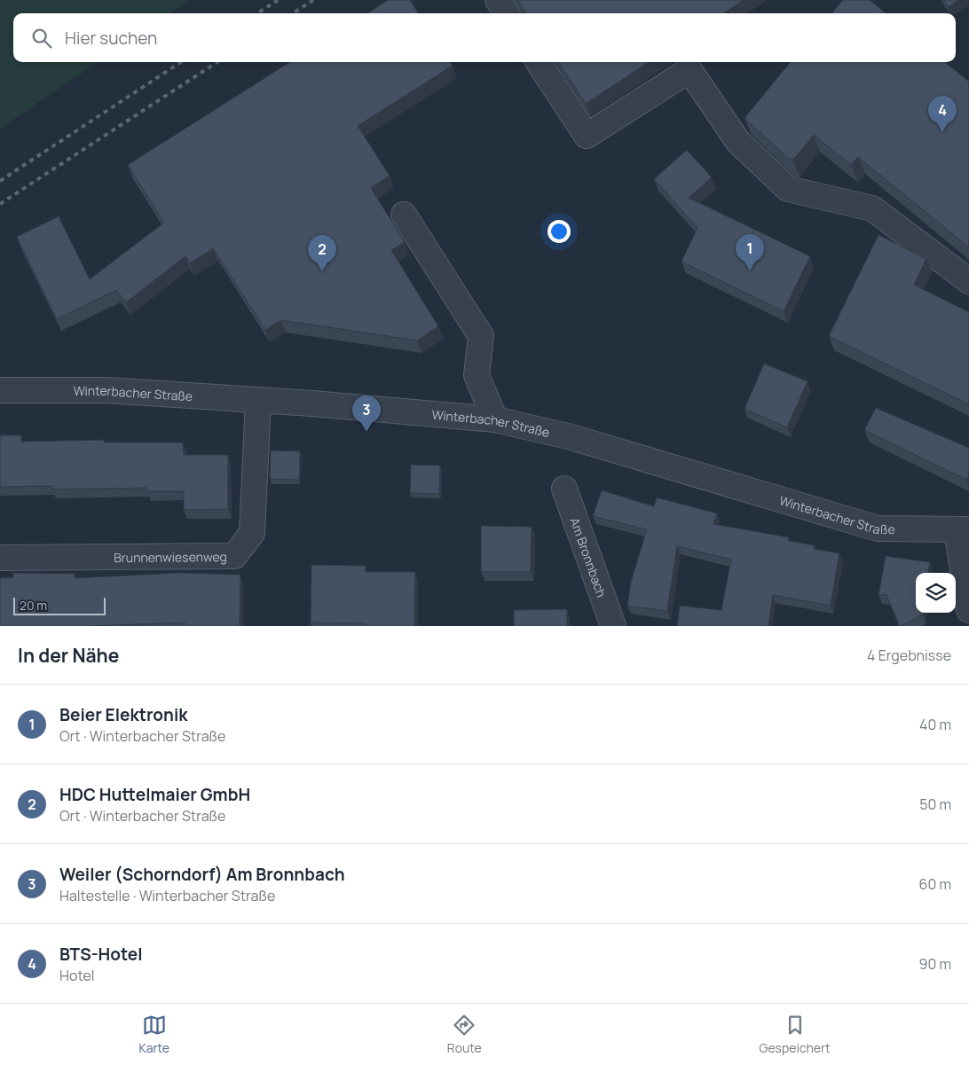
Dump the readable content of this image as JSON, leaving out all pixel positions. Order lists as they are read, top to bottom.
{
  "streets": {
    "street": ["Winterbacher Straße", "Brunnenwiesenweg", "Am Bronnbach"]
  },
  "crossings": [
    ["Winterbacher Straße", "Brunnenwiesenweg"]
  ],
  "scale_bar": "20 m",
  "page": {
    "search": "Hier suchen",
    "pins": [
      "4",
      "1",
      "2",
      "3"
    ],
    "scale": "20 m",
    "heading": ["In der Nähe", "4 Ergebnisse"],
    "list": [
      {
        "mark": "1",
        "name": "Beier Elektronik",
        "note": "Ort · Winterbacher Straße",
        "value": "40 m"
      },
      {
        "mark": "2",
        "name": "HDC Huttelmaier GmbH",
        "note": "Ort · Winterbacher Straße",
        "value": "50 m"
      },
      {
        "mark": "3",
        "name": "Weiler (Schorndorf) Am Bronnbach",
        "note": "Haltestelle · Winterbacher Straße",
        "value": "60 m"
      },
      {
        "mark": "4",
        "name": "BTS-Hotel",
        "note": "Hotel",
        "value": "90 m"
      }
    ],
    "nav": ["Karte", "Route", "Gespeichert"]
  }
}
